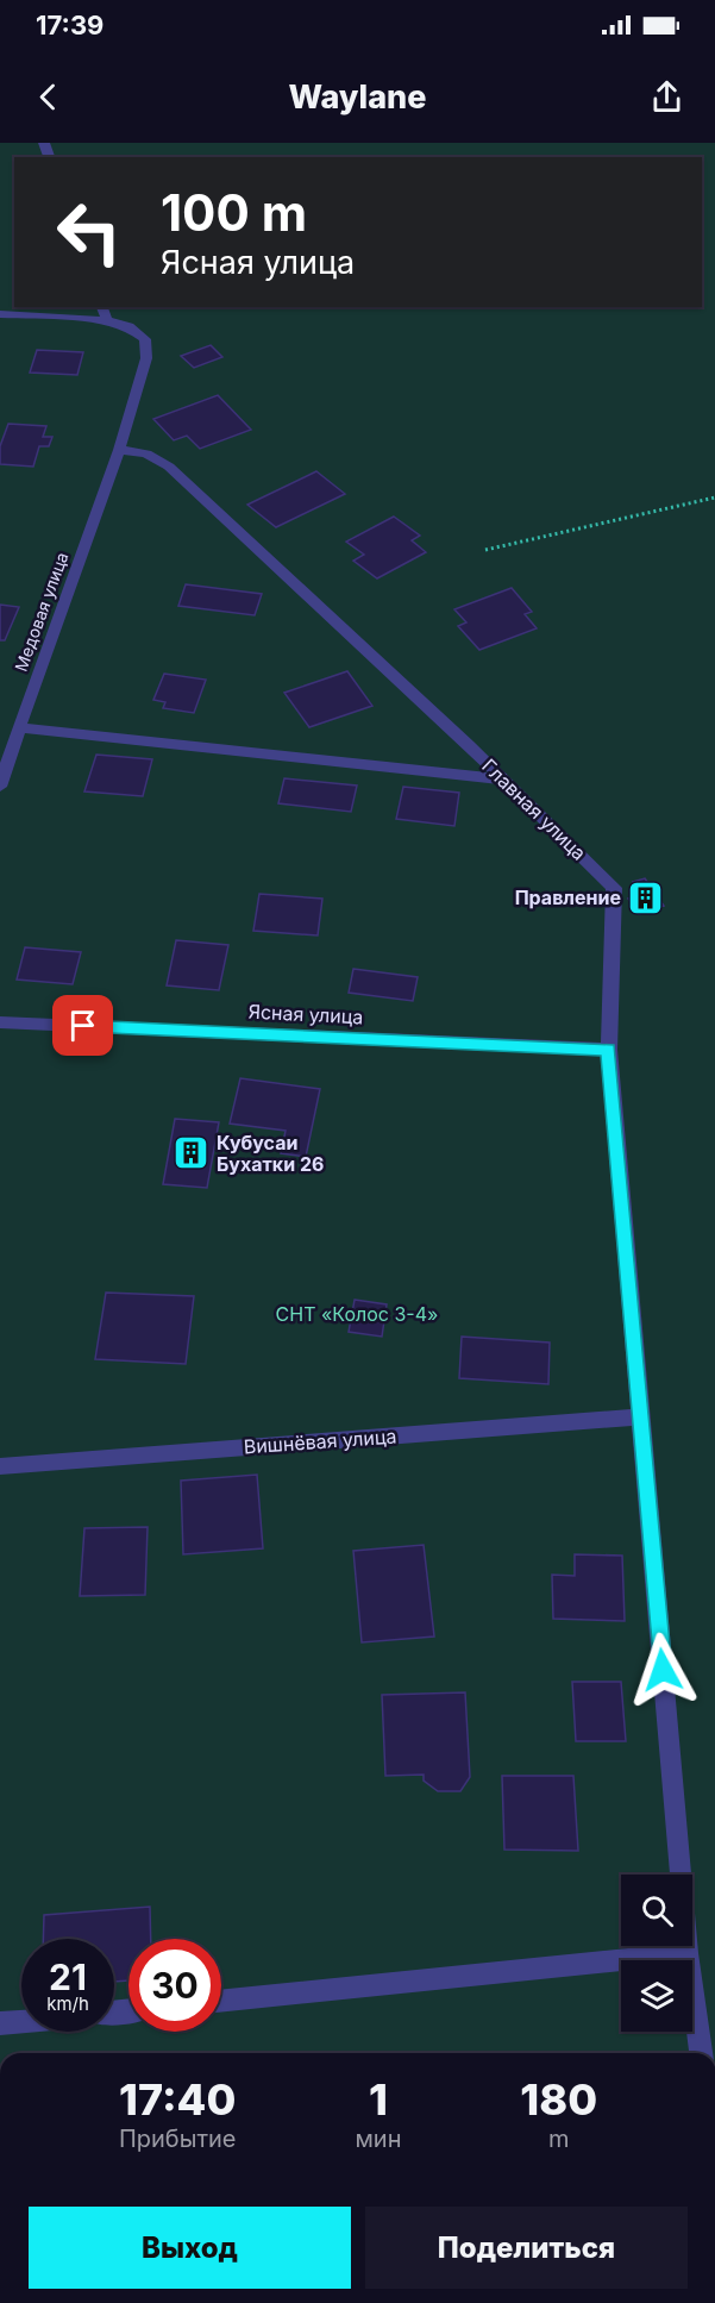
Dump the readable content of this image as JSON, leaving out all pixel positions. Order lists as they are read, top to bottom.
{
  "streets": {
    "street": [
      "Медовая улица",
      "Главная улица",
      "Ясная улица",
      "Вишнёвая улица"
    ]
  },
  "crossings": [
    ["Медовая улица", "Главная улица"],
    ["Главная улица", "Ясная улица"],
    ["Главная улица", "Вишнёвая улица"]
  ],
  "parks": ["СНТ «Колос 3-4»"],
  "places": {
    "building": ["Правление", "Кубусаи Бухатки 26"]
  },
  "page": {
    "status": "17:39",
    "header": "Waylane",
    "turn": ["100 m", "Ясная улица"],
    "speed": "21 km/h",
    "limit": "30",
    "eta": [
      "17:40",
      "Прибытие",
      "1",
      "мин",
      "180",
      "m"
    ],
    "buttons": ["Выход", "Поделиться"]
  }
}
